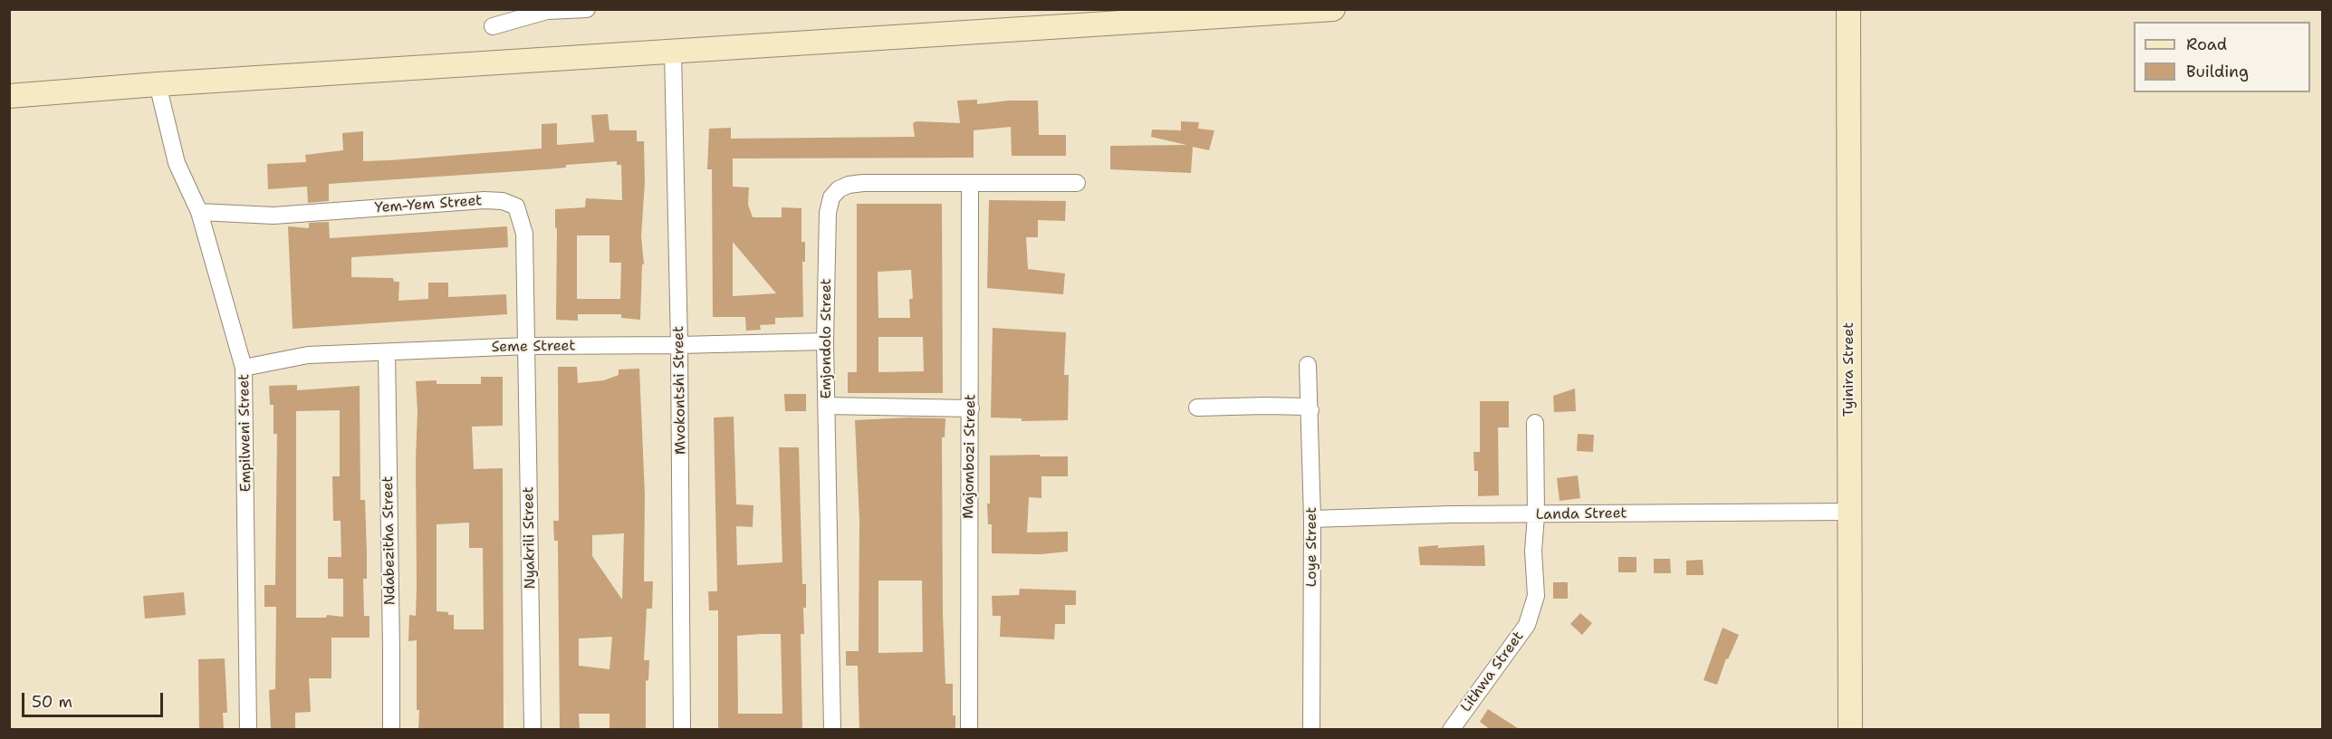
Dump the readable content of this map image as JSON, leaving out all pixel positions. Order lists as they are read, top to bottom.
{
  "streets": {
    "main road": ["Tyinira Street"],
    "street": [
      "Yem-Yem Street",
      "Emjondolo Street",
      "Seme Street",
      "Mvokontshi Street",
      "Empilweni Street",
      "Majombozi Street",
      "Landa Street",
      "Nyakrili Street",
      "Ndabezitha Street",
      "Loye Street",
      "Lithwa Street"
    ]
  },
  "crossings": [
    ["Yem-Yem Street", "Seme Street"],
    ["Yem-Yem Street", "Empilweni Street"],
    ["Yem-Yem Street", "Nyakrili Street"],
    ["Emjondolo Street", "Seme Street"],
    ["Emjondolo Street", "Majombozi Street"],
    ["Seme Street", "Mvokontshi Street"],
    ["Seme Street", "Empilweni Street"],
    ["Seme Street", "Nyakrili Street"],
    ["Seme Street", "Ndabezitha Street"],
    ["Tyinira Street", "Landa Street"],
    ["Landa Street", "Loye Street"],
    ["Landa Street", "Lithwa Street"]
  ],
  "legend": ["Road", "Building"],
  "scale_bar": "50 m"
}
